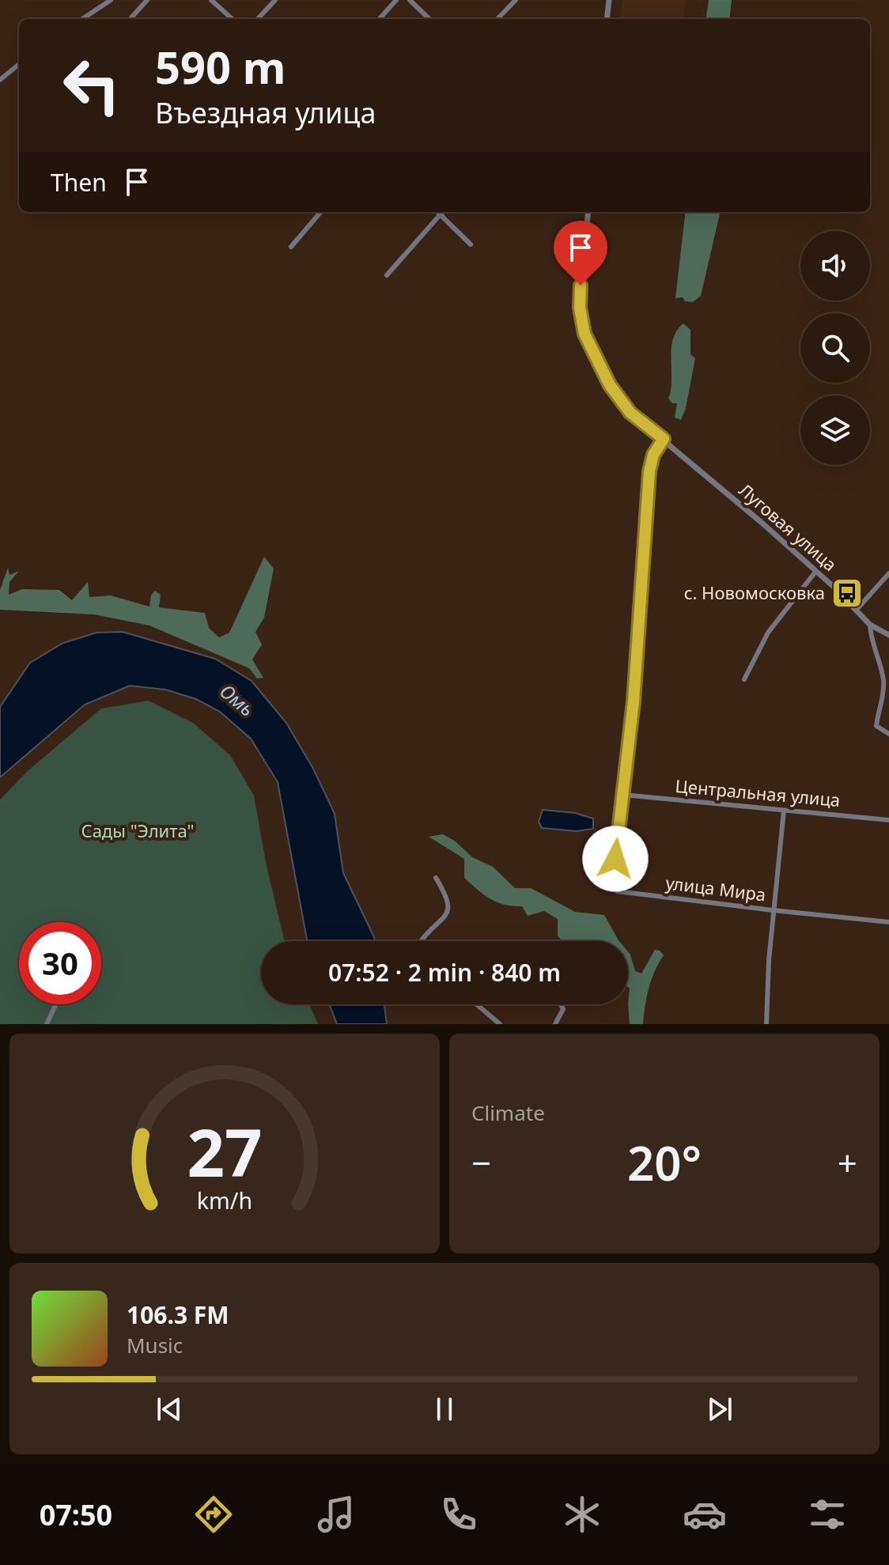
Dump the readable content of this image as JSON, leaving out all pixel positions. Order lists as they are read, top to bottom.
{
  "streets": {
    "street": ["Луговая улица", "Центральная улица", "улица Мира"]
  },
  "crossings": [
    ["Луговая улица", "улица Мира"],
    ["Центральная улица", "улица Мира"]
  ],
  "water": ["Омь"],
  "parks": ["Сады \"Элита\""],
  "places": {
    "bus stop": ["с. Новомосковка"]
  },
  "page": {
    "turn": ["590 m", "Въездная улица"],
    "then": "Then",
    "limit": "30",
    "trip": "07:52 · 2 min · 840 m",
    "tile": "Climate",
    "heat": ["−", "20°", "+"],
    "song": ["106.3 FM", "Music"],
    "tabs": "07:50",
    "gauge": ["27", "km/h"]
  }
}
